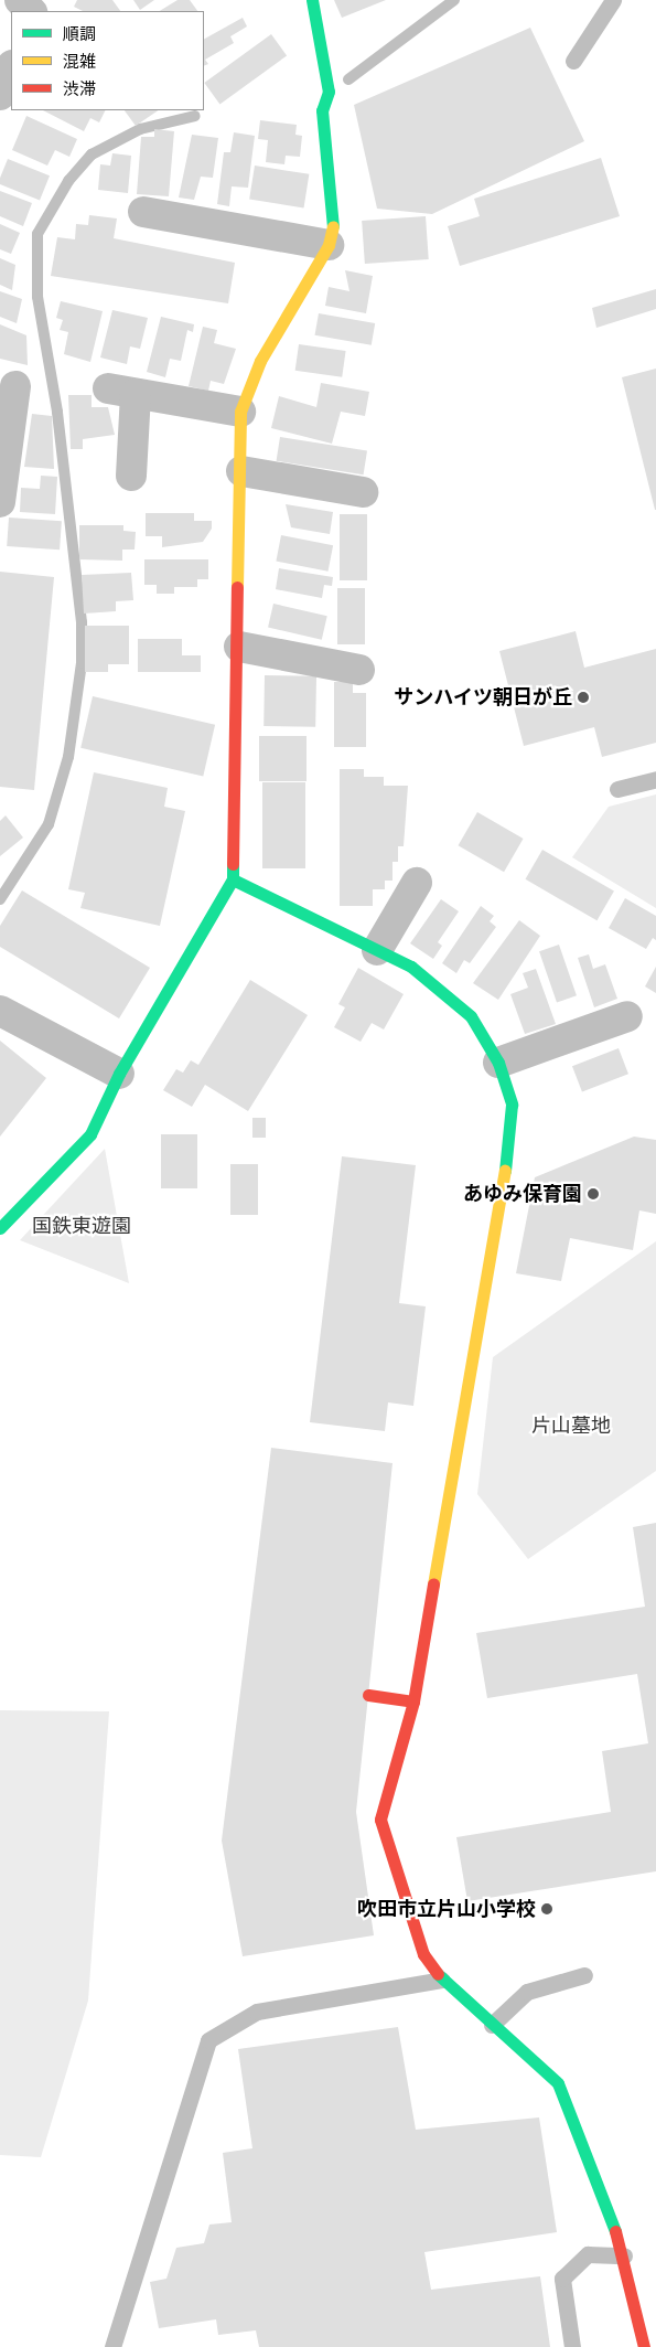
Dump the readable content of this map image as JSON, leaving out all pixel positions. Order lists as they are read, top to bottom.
{
  "parks": ["国鉄東遊園", "片山墓地"],
  "places": ["サンハイツ朝日が丘", "あゆみ保育園", "吹田市立片山小学校"],
  "legend": ["順調", "混雑", "渋滞"]
}
